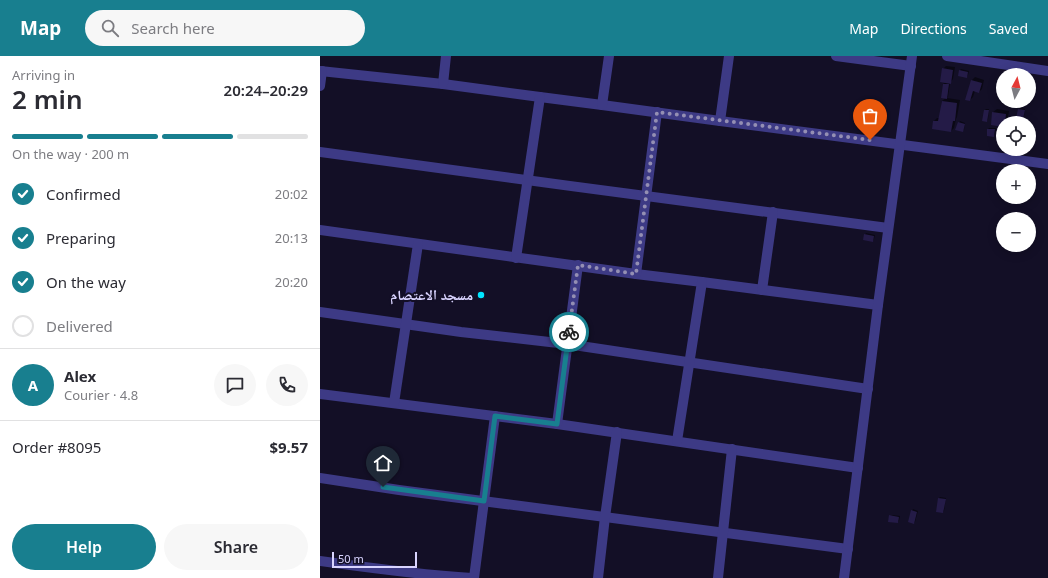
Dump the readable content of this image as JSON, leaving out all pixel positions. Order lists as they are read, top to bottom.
{
  "places": ["مسجد الاعتصام"],
  "scale_bar": "50 m",
  "north": "top",
  "page": {
    "header": "Map",
    "search": "Search here",
    "nav": ["Map", "Directions", "Saved"],
    "heading": ["2 min", "Arriving in", "20:24–20:29"],
    "panel": [
      "Alex",
      "Courier · 4.8",
      "Order #8095",
      "$9.57"
    ],
    "map_buttons": ["+", "−"],
    "bar": "On the way · 200 m",
    "list": [
      ["Confirmed", "20:02"],
      ["Preparing", "20:13"],
      ["On the way", "20:20"],
      "Delivered"
    ],
    "round": "A",
    "buttons": ["Help", "Share"],
    "scale": "50 m"
  }
}
